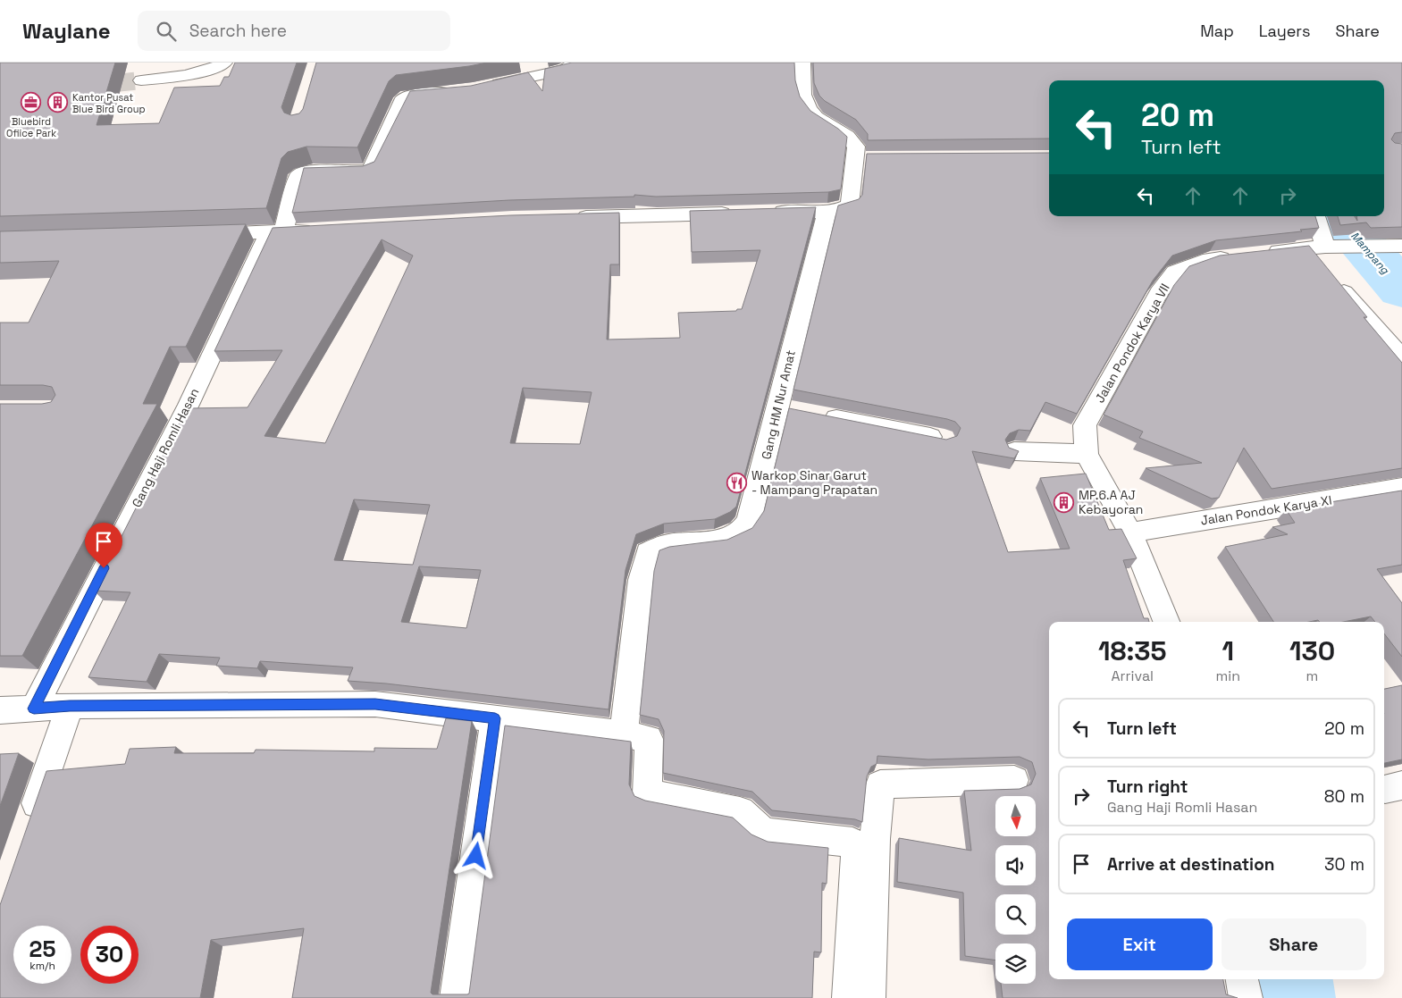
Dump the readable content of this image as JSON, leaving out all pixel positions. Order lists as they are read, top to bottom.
{
  "streets": {
    "street": [
      "Jalan Pondok Karya VII",
      "Gang HM Nur Amat",
      "Gang Haji Romli Hasan",
      "Jalan Pondok Karya XI"
    ]
  },
  "crossings": [
    ["Jalan Pondok Karya VII", "Jalan Pondok Karya XI"]
  ],
  "water": ["Mampang"],
  "places": {
    "office": ["Bluebird Ofiice Park"],
    "building": ["Kantor Pusat Blue Bird Group", "MP.6.A AJ Kebayoran"],
    "restaurant": ["Warkop Sinar Garut - Mampang Prapatan"]
  },
  "north": "bottom",
  "page": {
    "header": "Waylane",
    "search": "Search here",
    "nav": ["Map", "Layers", "Share"],
    "turn": ["20 m", "Turn left"],
    "eta": [
      "18:35",
      "Arrival",
      "1",
      "min",
      "130",
      "m"
    ],
    "list": [
      {
        "name": "Turn left",
        "value": "20 m"
      },
      {
        "name": "Turn right",
        "note": "Gang Haji Romli Hasan",
        "value": "80 m"
      },
      {
        "name": "Arrive at destination",
        "value": "30 m"
      }
    ],
    "buttons": ["Exit", "Share"],
    "speed": "25 km/h",
    "limit": "30"
  }
}
